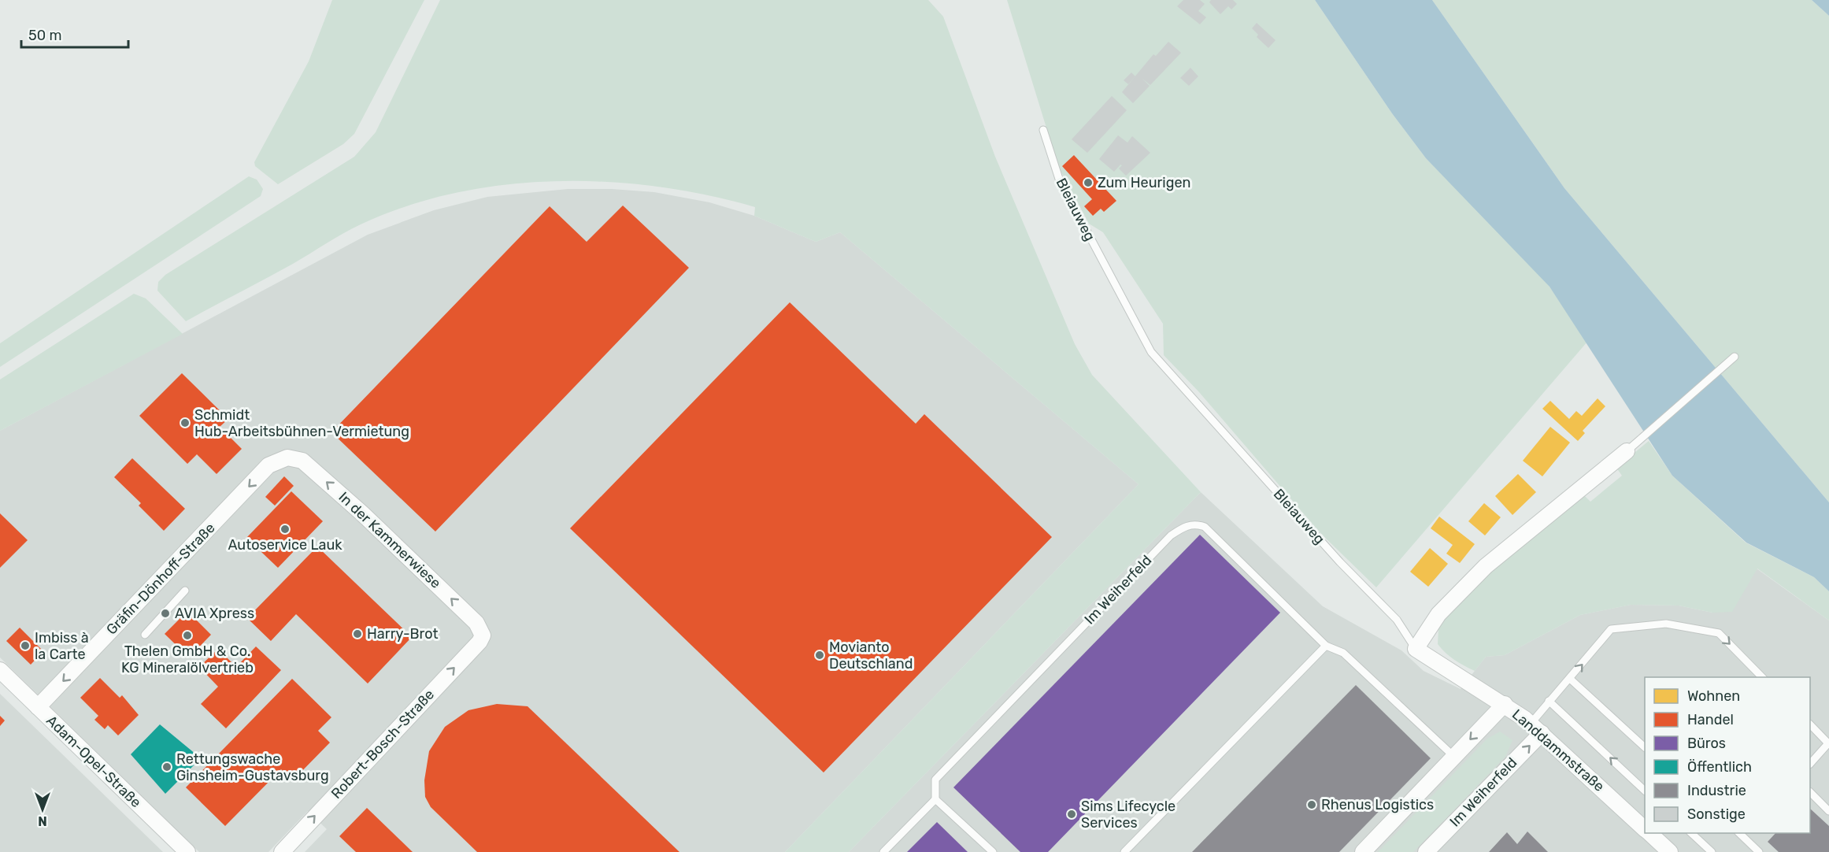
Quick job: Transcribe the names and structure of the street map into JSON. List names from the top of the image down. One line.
{"streets":{"street":["In der Kammerwiese","Gräfin-Dönhoff-Straße","Im Weiherfeld","Robert-Bosch-Straße","Landdammstraße","Adam-Opel-Straße"],"lane":["Bleiauweg"]},"crossings":[["Bleiauweg","Landdammstraße"],["In der Kammerwiese","Gräfin-Dönhoff-Straße"],["In der Kammerwiese","Robert-Bosch-Straße"],["Gräfin-Dönhoff-Straße","Adam-Opel-Straße"],["Im Weiherfeld","Landdammstraße"]],"one_way":["In der Kammerwiese","Gräfin-Dönhoff-Straße","Robert-Bosch-Straße"],"places":["Zum Heurigen","Schmidt Hub-Arbeitsbühnen-Vermietung","Autoservice Lauk","AVIA Xpress","Harry-Brot","Thelen GmbH & Co. KG Mineralölvertrieb","Imbiss à la Carte","Movianto Deutschland","Rettungswache Ginsheim-Gustavsburg","Rhenus Logistics","Sims Lifecycle Services"],"legend":["Wohnen","Handel","Büros","Öffentlich","Industrie","Sonstige"],"scale_bar":"50 m","north":"bottom"}
